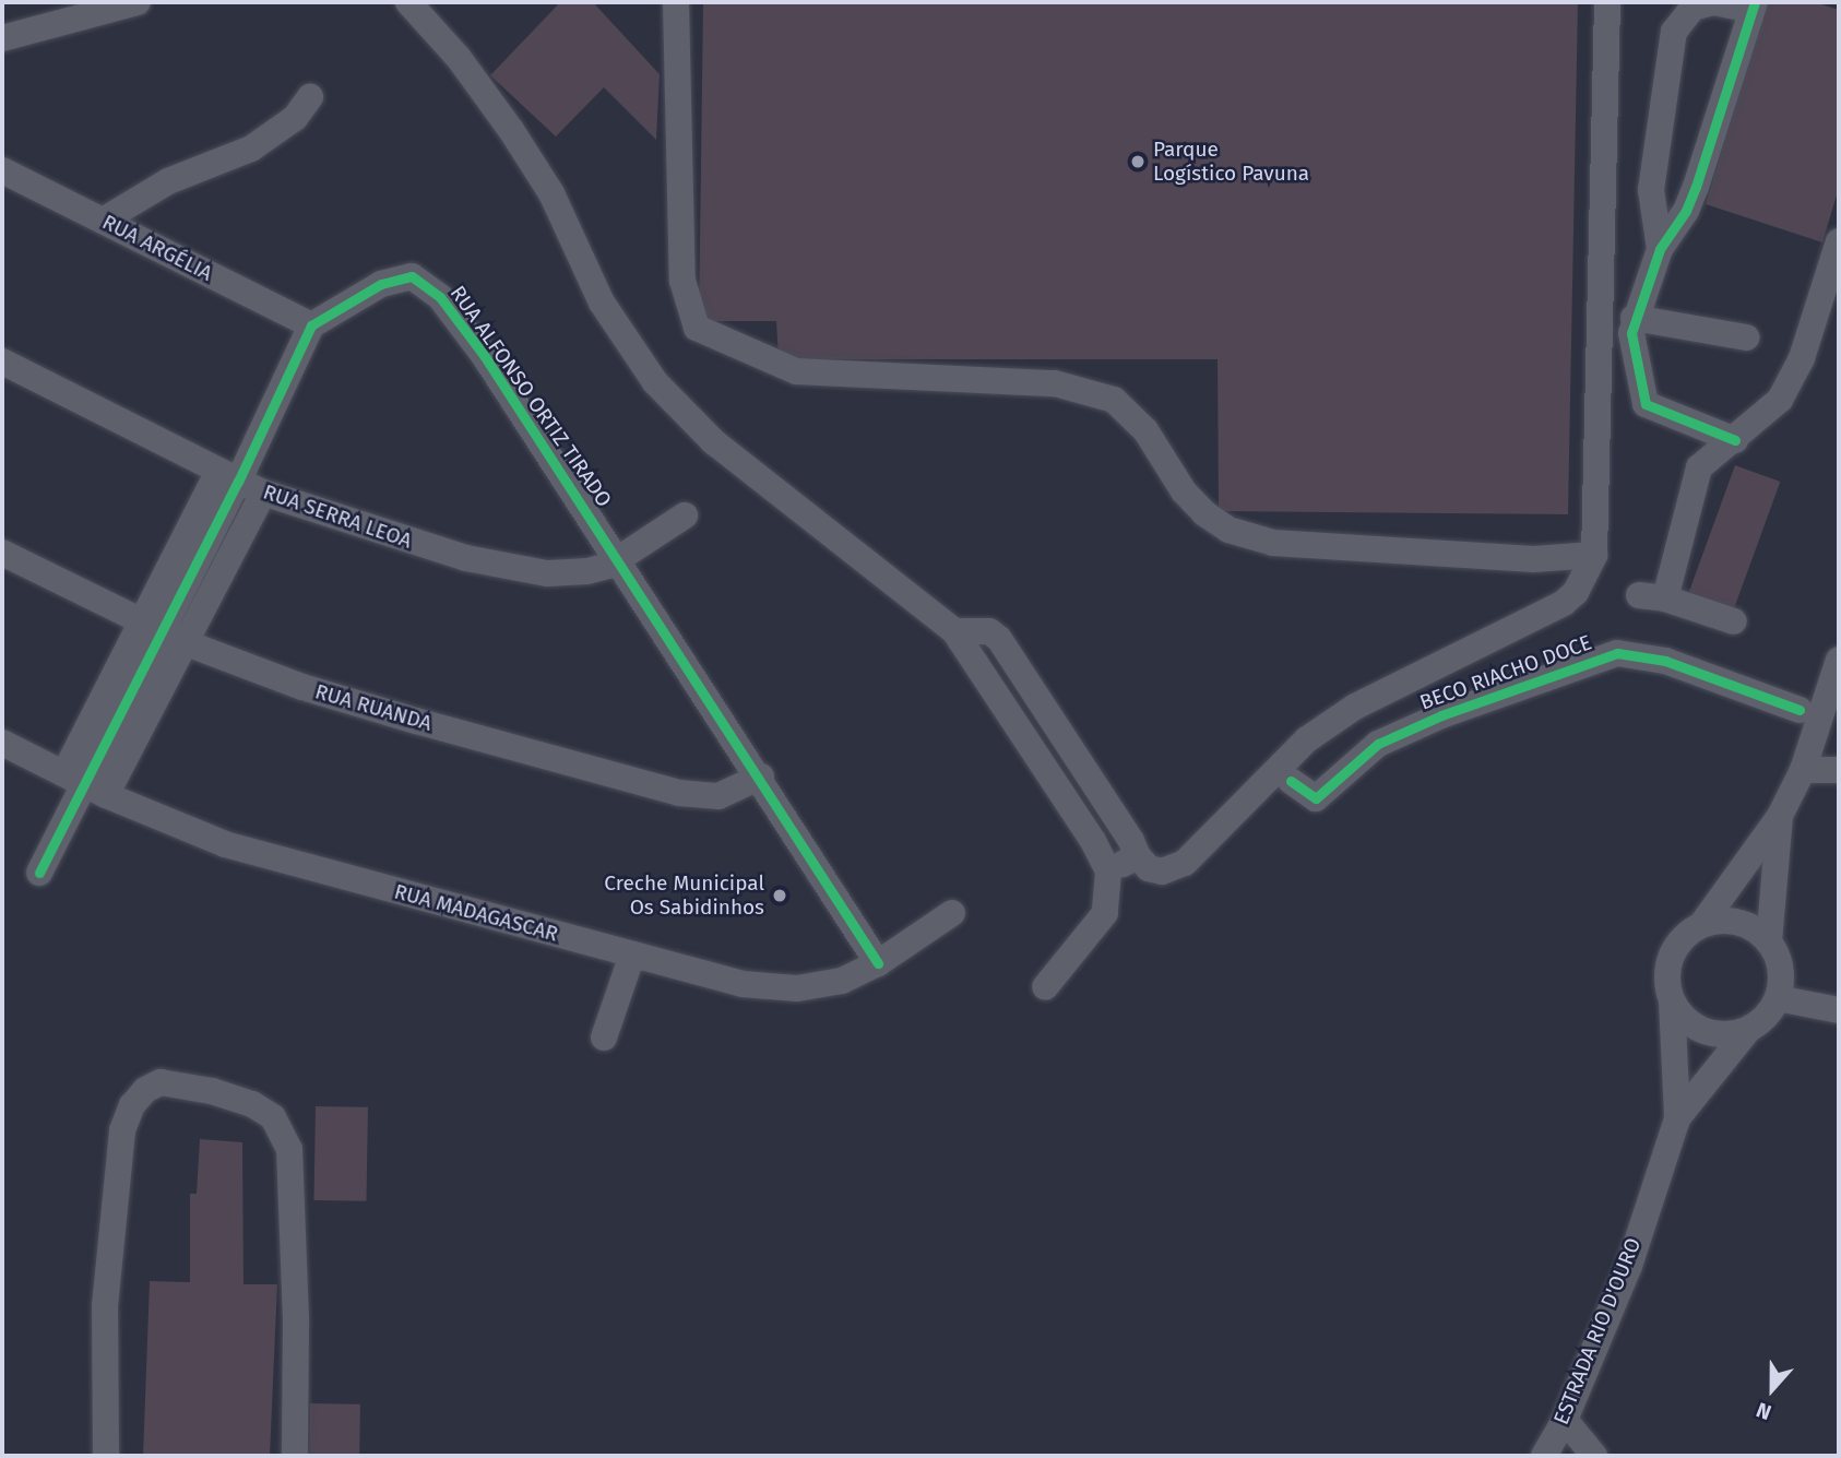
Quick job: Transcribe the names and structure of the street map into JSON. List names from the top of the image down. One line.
{"streets":{"street":["RUA ARGÉLIA","RUA ALFONSO ORTIZ TIRADO","RUA SERRA LEOA","BECO RIACHO DOCE","RUA RUANDA","RUA MADAGASCAR","ESTRADA RIO D'OURO"]},"crossings":[["RUA ARGÉLIA","RUA ALFONSO ORTIZ TIRADO"],["RUA ALFONSO ORTIZ TIRADO","RUA SERRA LEOA"],["RUA ALFONSO ORTIZ TIRADO","RUA RUANDA"],["RUA ALFONSO ORTIZ TIRADO","RUA MADAGASCAR"]],"places":["Parque Logístico Pavuna","Creche Municipal Os Sabidinhos"],"north":"bottom"}
